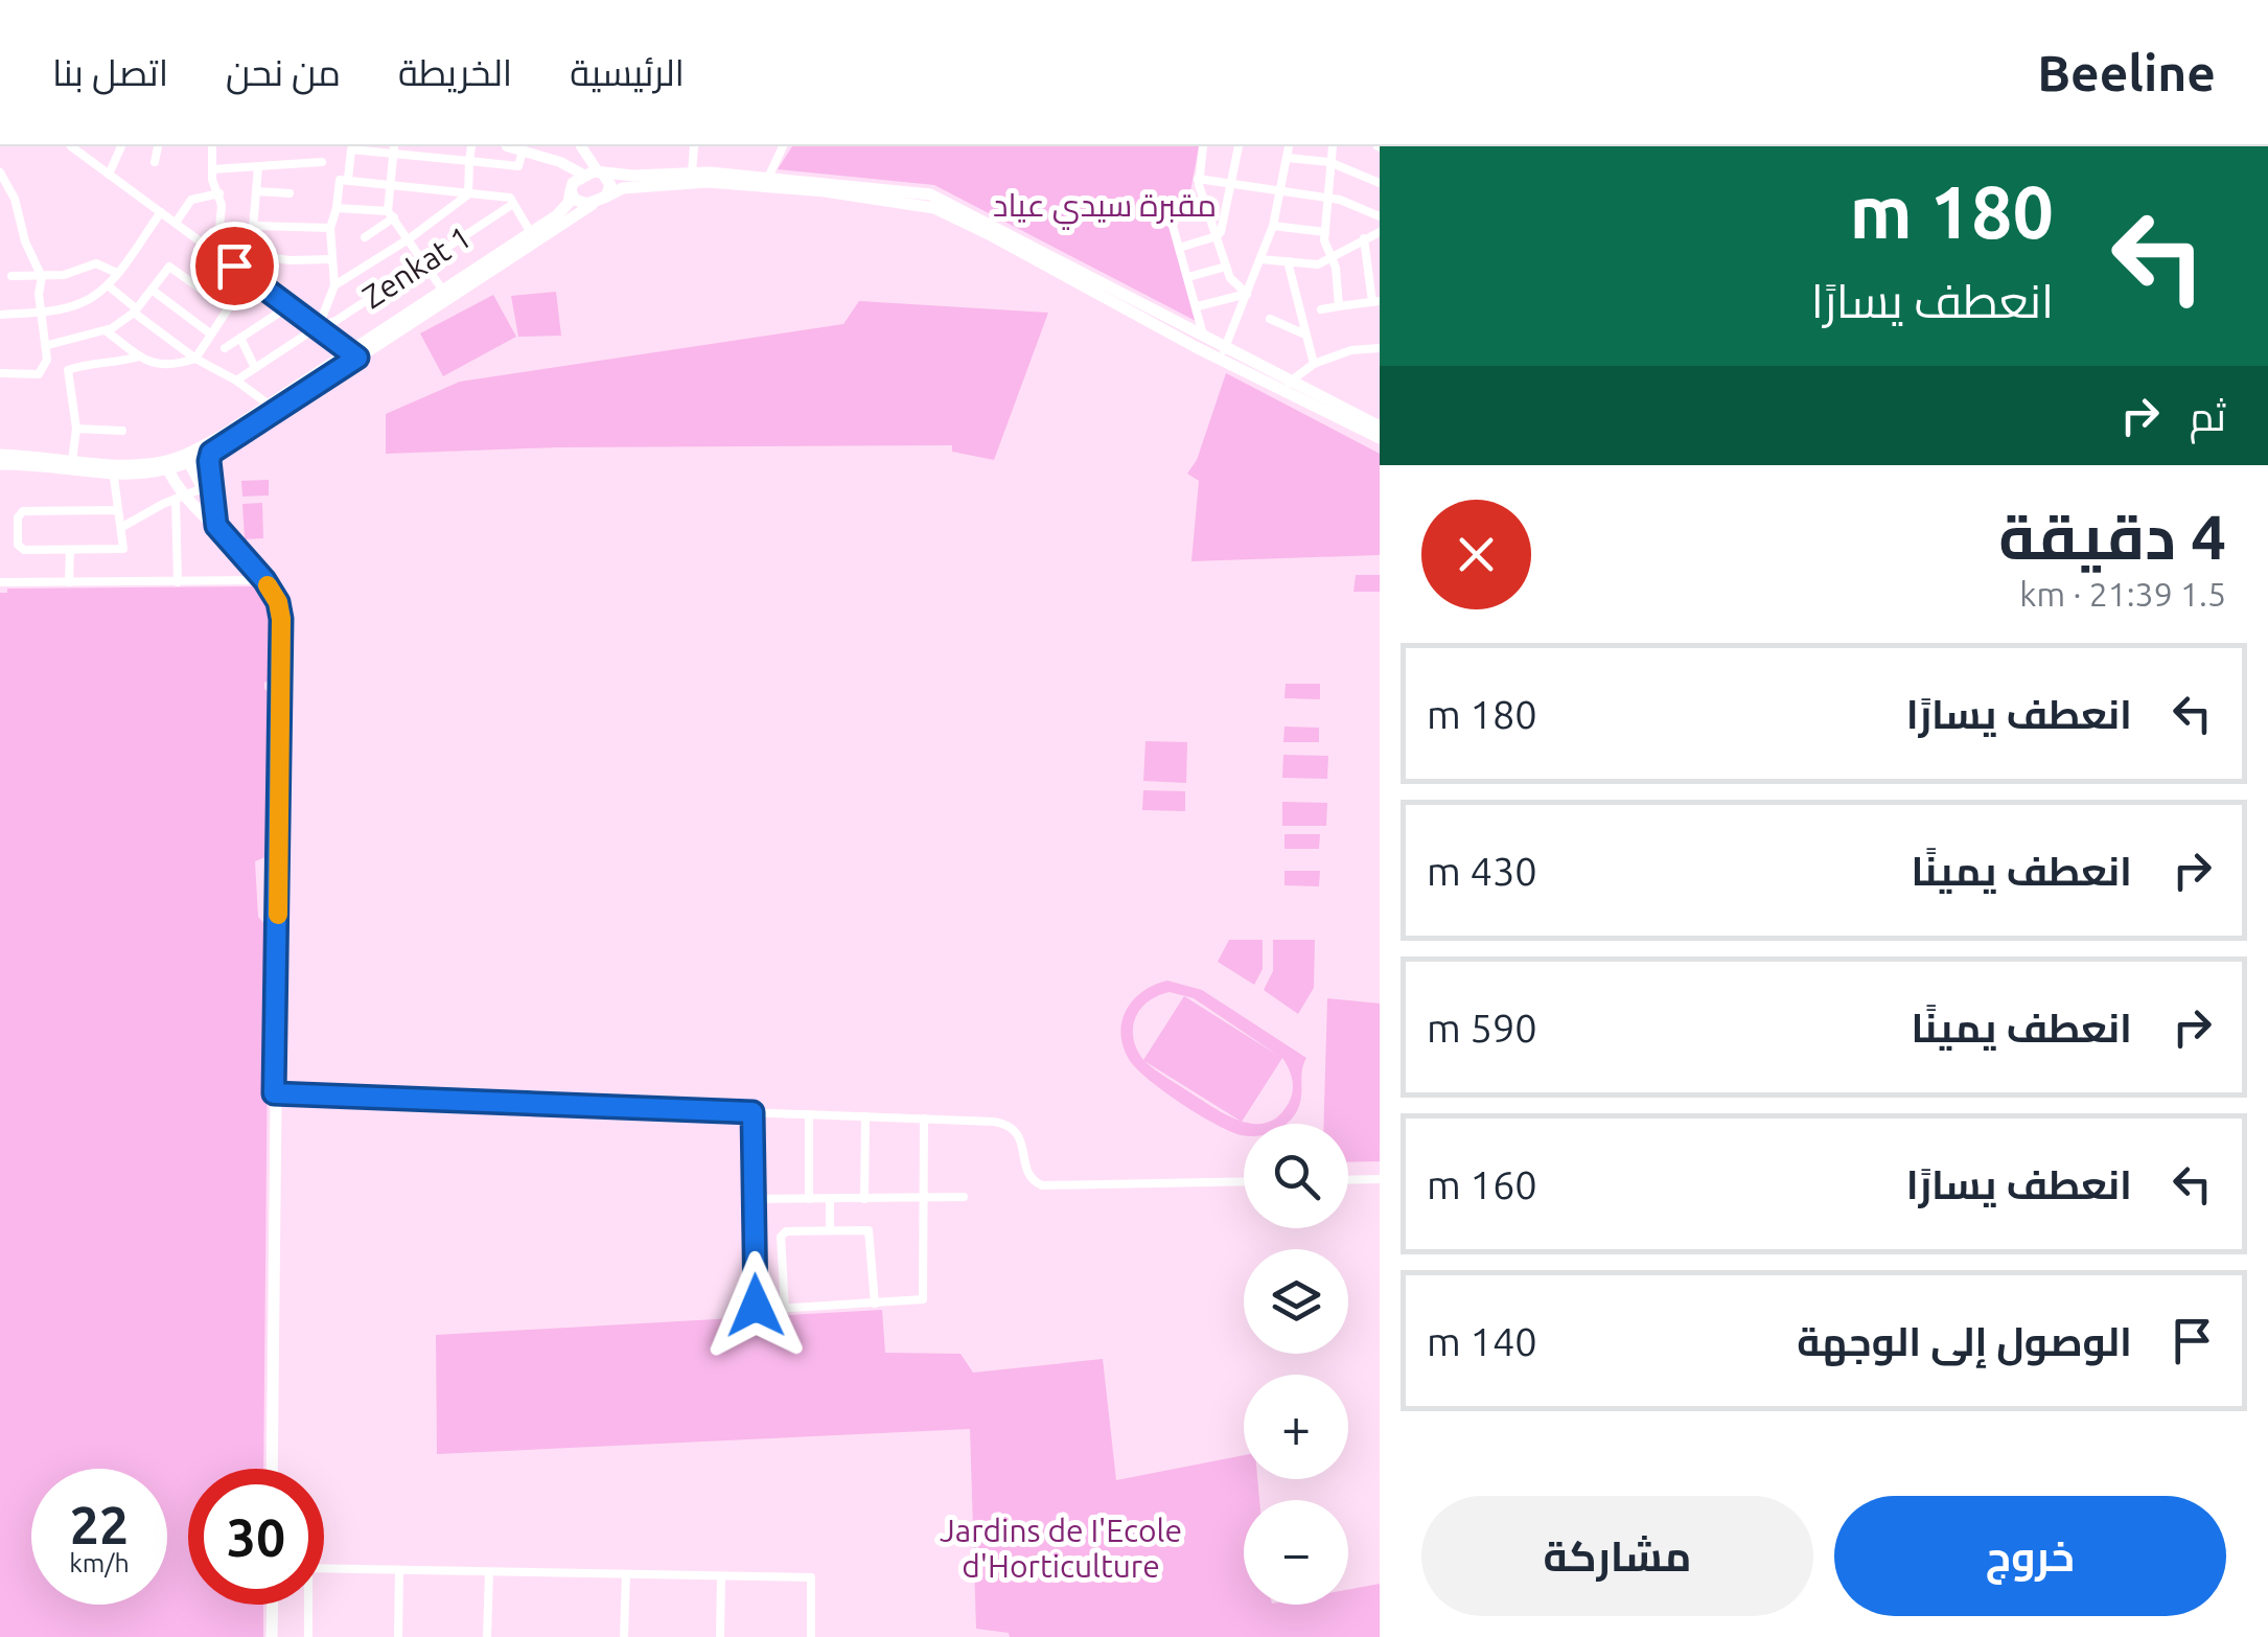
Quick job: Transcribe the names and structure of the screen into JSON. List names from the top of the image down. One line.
{"streets":{"street":["Zenkat 1"]},"parks":["مقبرة سيدي عياد","Jardins de I'Ecole d'Horticulture"],"page":{"header":"Beeline","nav":["الرئيسية","الخريطة","من نحن","اتصل بنا"],"turn":["180 m","انعطف يسارًا"],"then":"ثم","heading":["4 دقيقة","1.5 km · 21:39"],"list":[{"name":"انعطف يسارًا","value":"180 m"},{"name":"انعطف يمينًا","value":"430 m"},{"name":"انعطف يمينًا","value":"590 m"},{"name":"انعطف يسارًا","value":"160 m"},{"name":"الوصول إلى الوجهة","value":"140 m"}],"map_buttons":["+","−"],"speed":"22 km/h","limit":"30","buttons":["خروج","مشاركة"]}}
